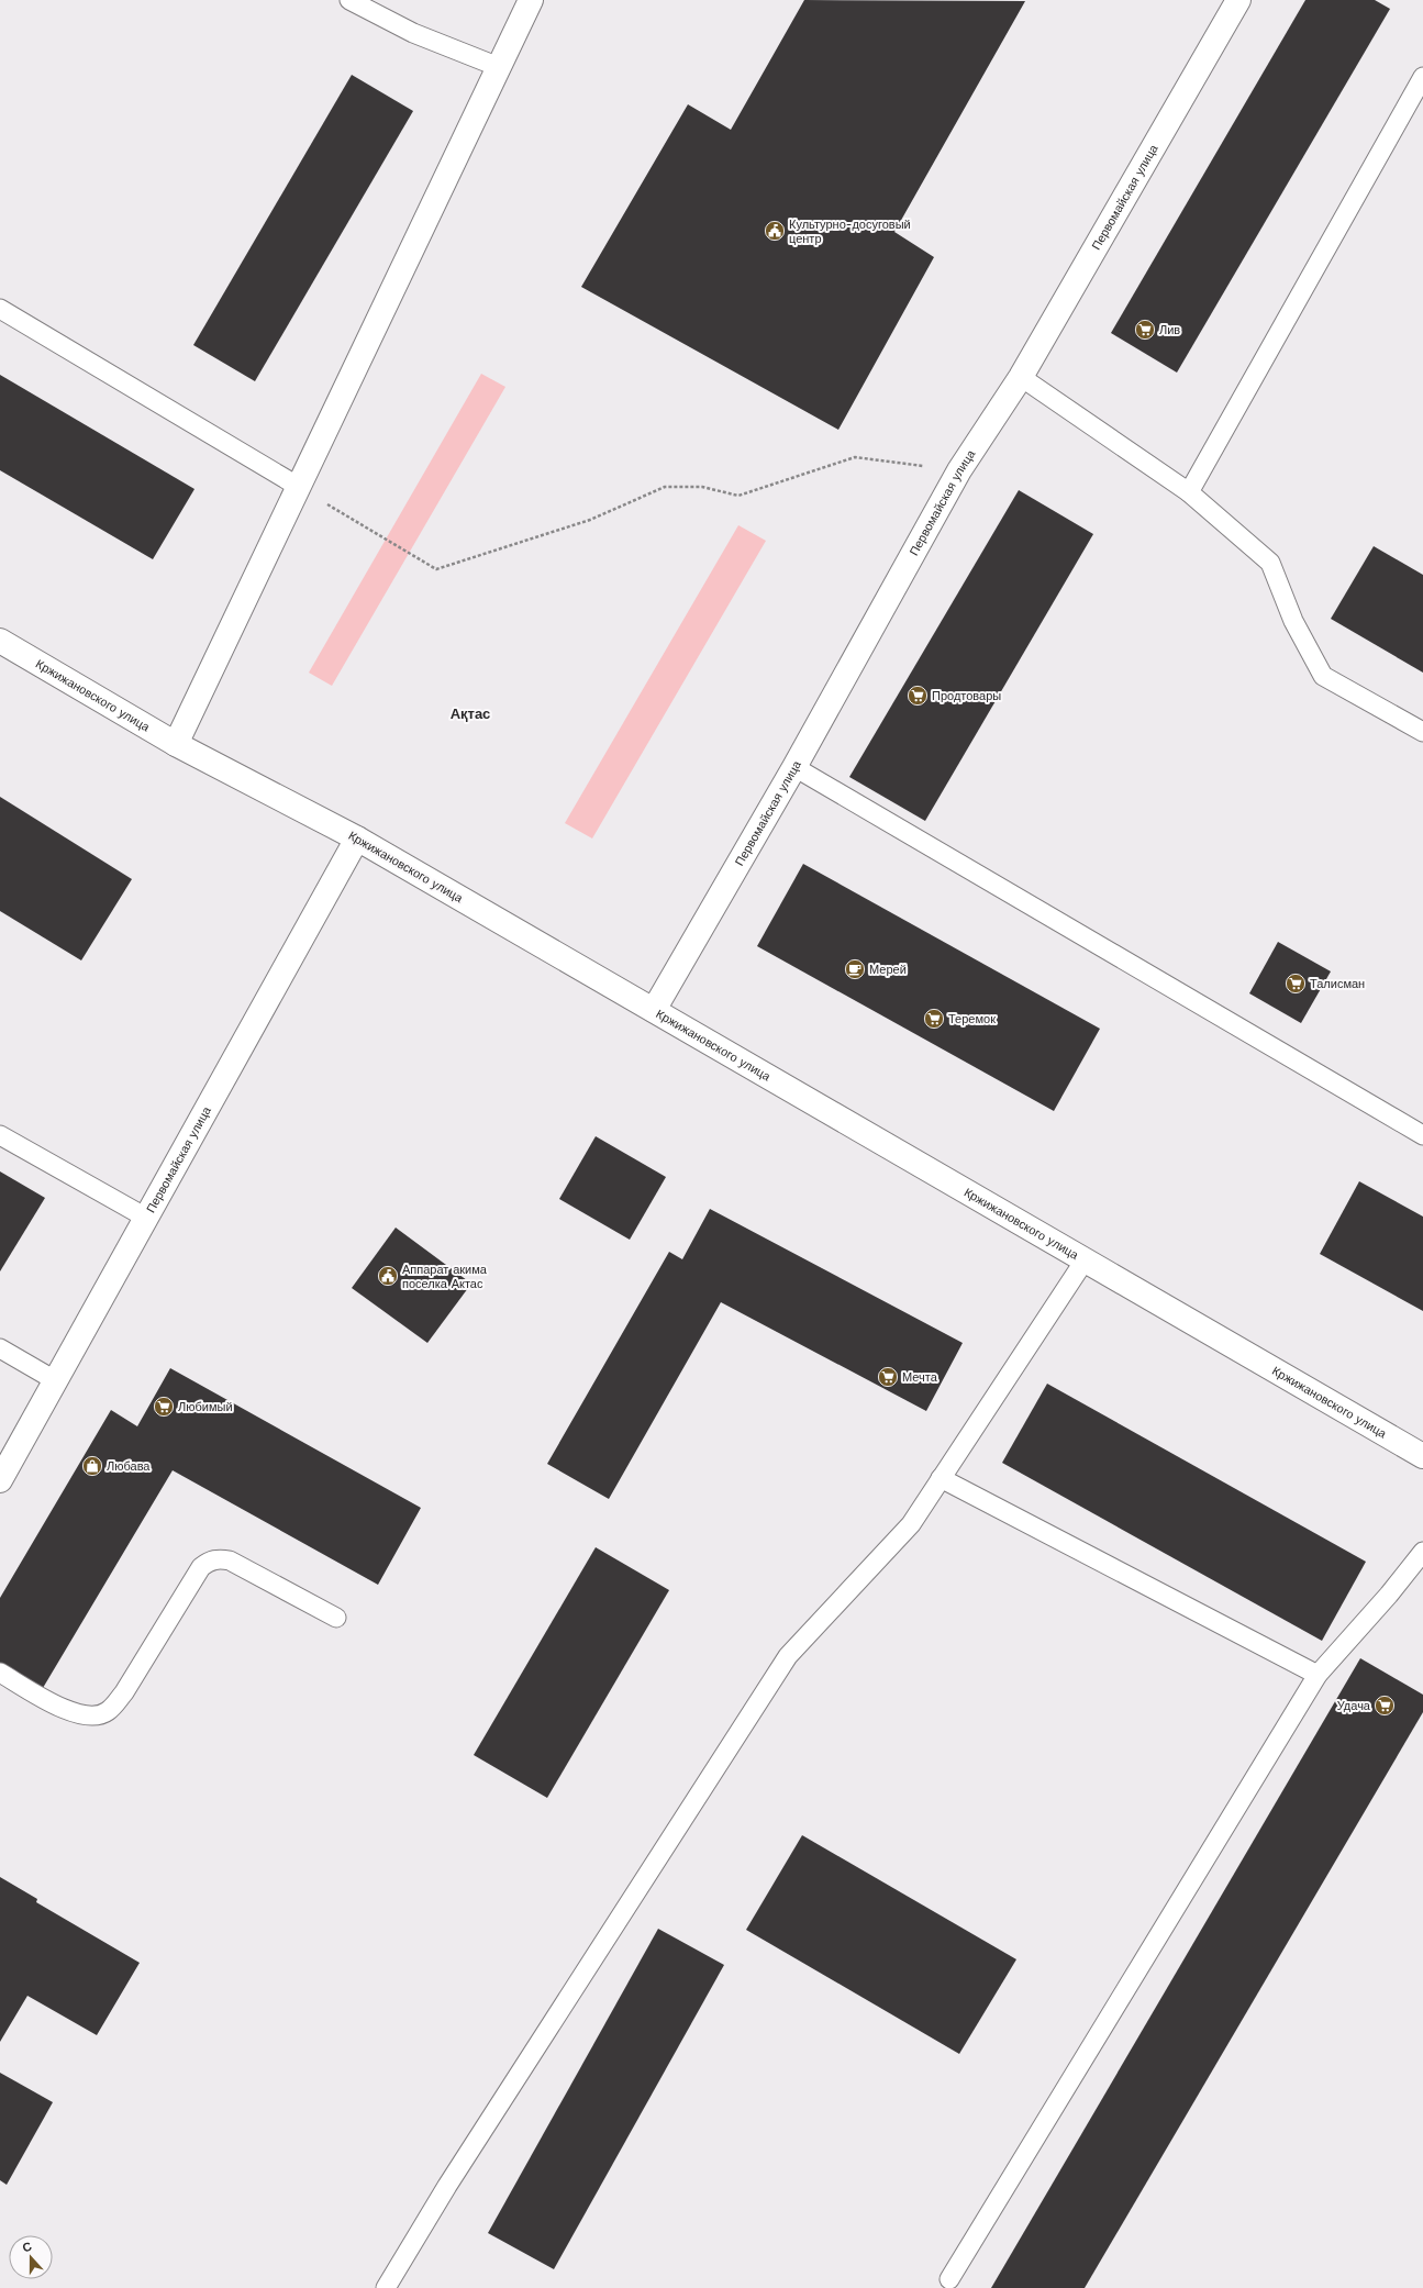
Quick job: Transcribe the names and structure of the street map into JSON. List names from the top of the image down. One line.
{"streets":{"street":["Первомайская улица","Кржижановского улица"]},"crossings":[["Первомайская улица","Кржижановского улица"]],"districts":["Ақтас"],"places":{"public building":["Культурно-досуговый центр","Аппарат акима поселка Актас"],"supermarket":["Лив","Продтовары","Талисман","Теремок","Мечта","Любимый","Удача"],"cafe":["Мерей"],"shop":["Любава"]},"north":"top"}
